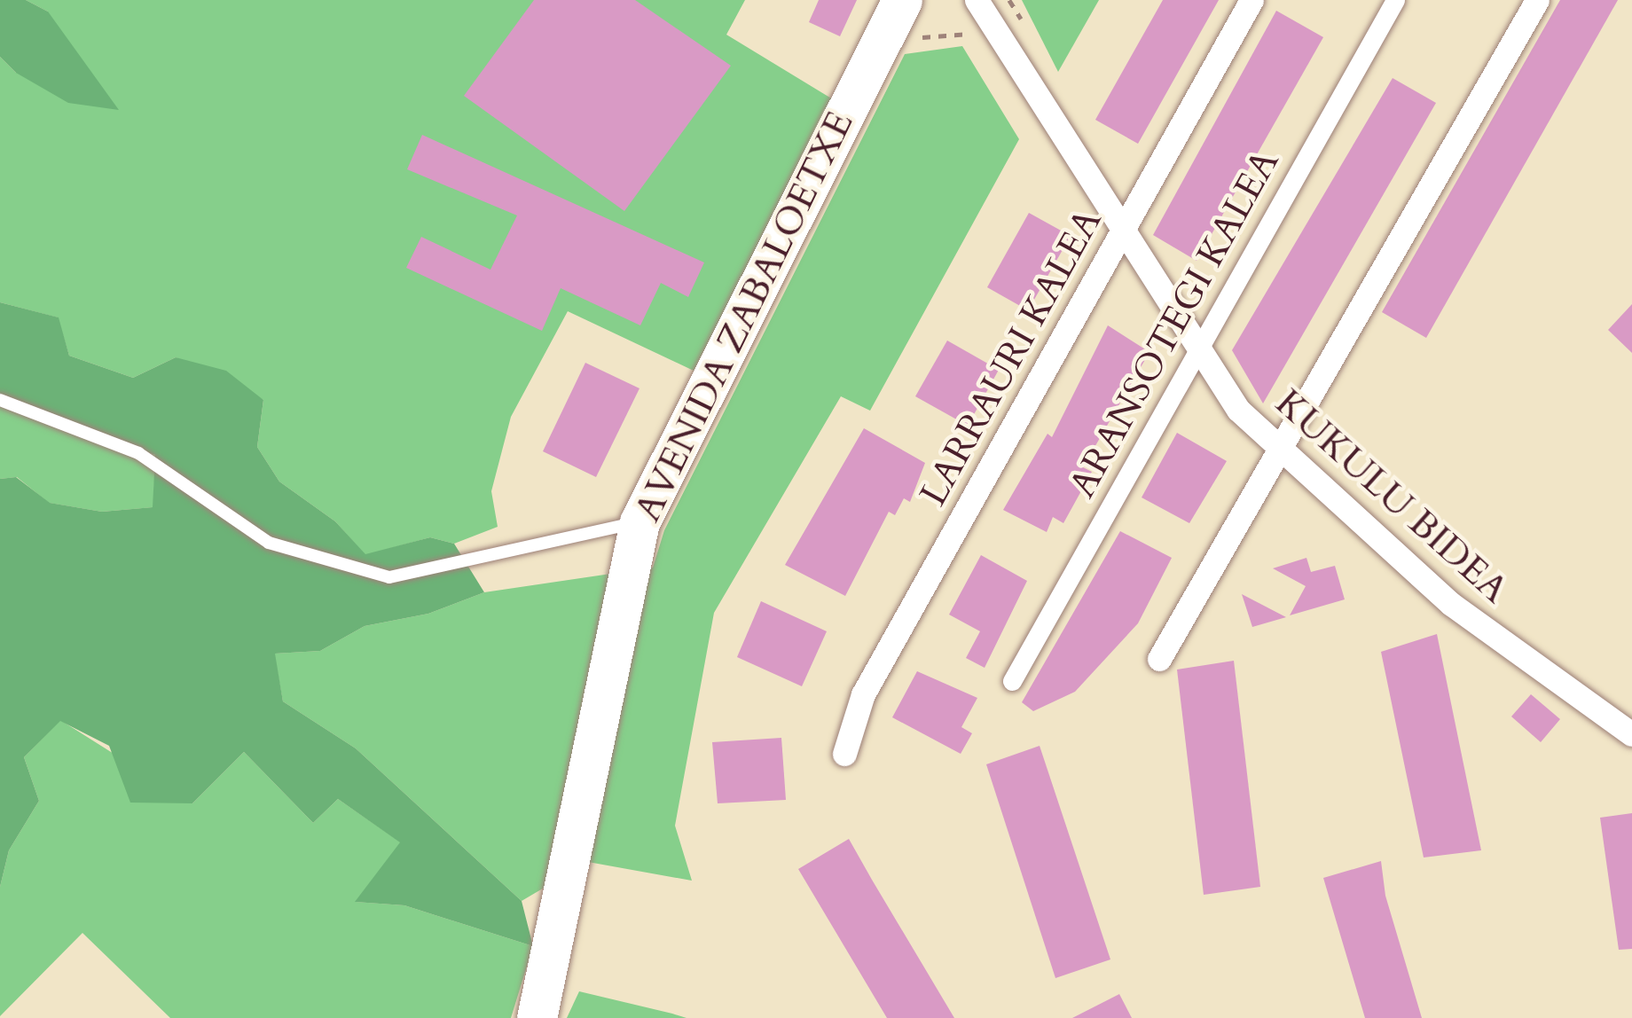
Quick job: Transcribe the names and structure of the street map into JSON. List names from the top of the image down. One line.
{"streets":{"main road":["AVENIDA ZABALOETXE"],"street":["ARANSOTEGI KALEA","LARRAURI KALEA","KUKULU BIDEA"]},"crossings":[["ARANSOTEGI KALEA","KUKULU BIDEA"],["LARRAURI KALEA","KUKULU BIDEA"]]}
